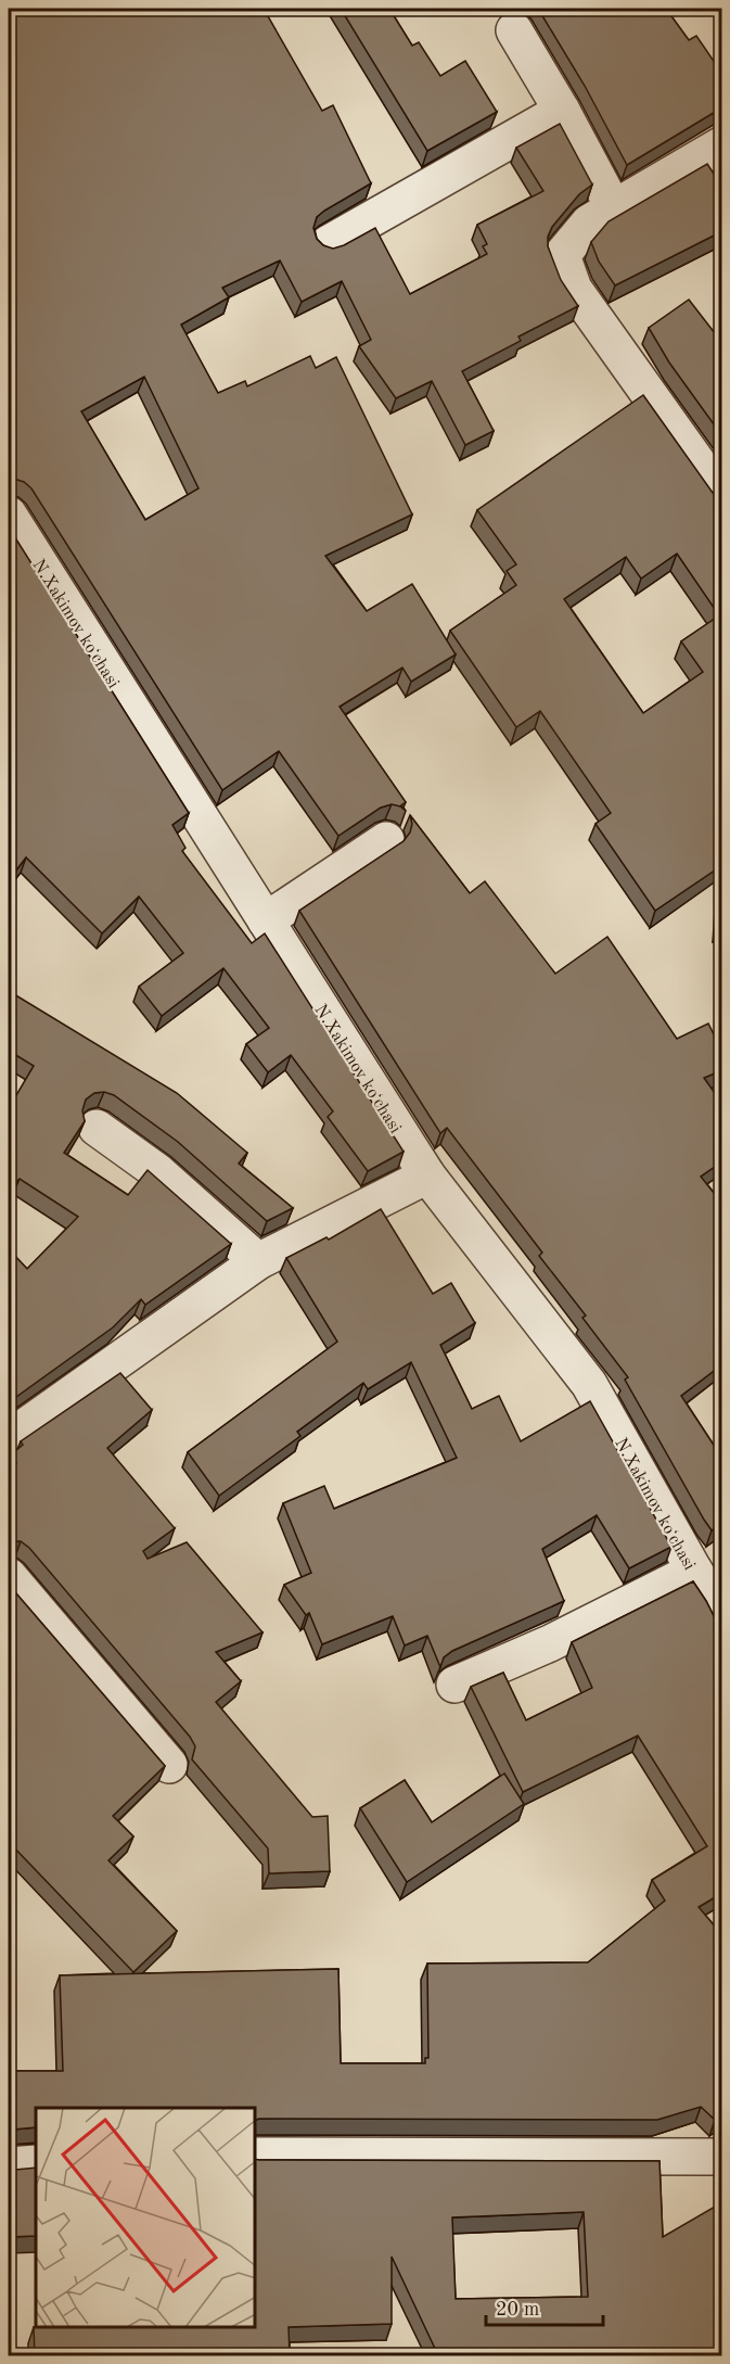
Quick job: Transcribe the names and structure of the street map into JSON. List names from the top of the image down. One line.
{"streets":{"street":["N.Xakimov koʻchasi"]},"scale_bar":"20 m"}
